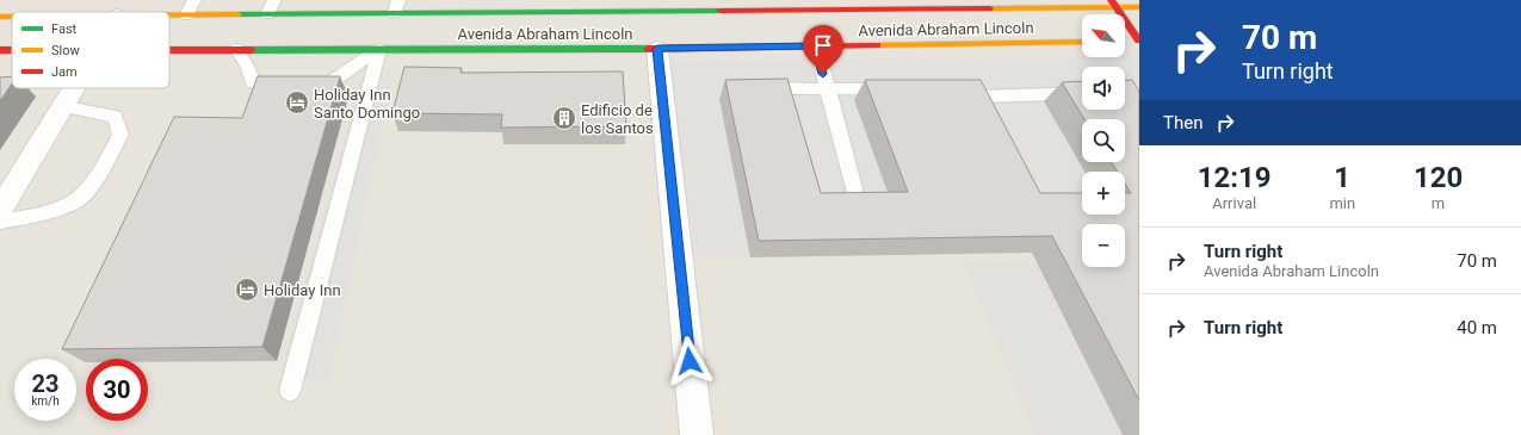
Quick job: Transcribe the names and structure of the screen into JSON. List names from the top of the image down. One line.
{"streets":{"main road":["Avenida Abraham Lincoln"]},"places":{"hotel":["Holiday Inn Santo Domingo","Holiday Inn"],"building":["Edificio de los Santos"]},"legend":["Fast","Slow","Jam"],"north":"top left","page":{"turn":["70 m","Turn right"],"map_buttons":["+","−"],"then":"Then","eta":["12:19","Arrival","1","min","120","m"],"list":[{"name":"Turn right","note":"Avenida Abraham Lincoln","value":"70 m"},{"name":"Turn right","value":"40 m"}],"speed":"23 km/h","limit":"30"}}
